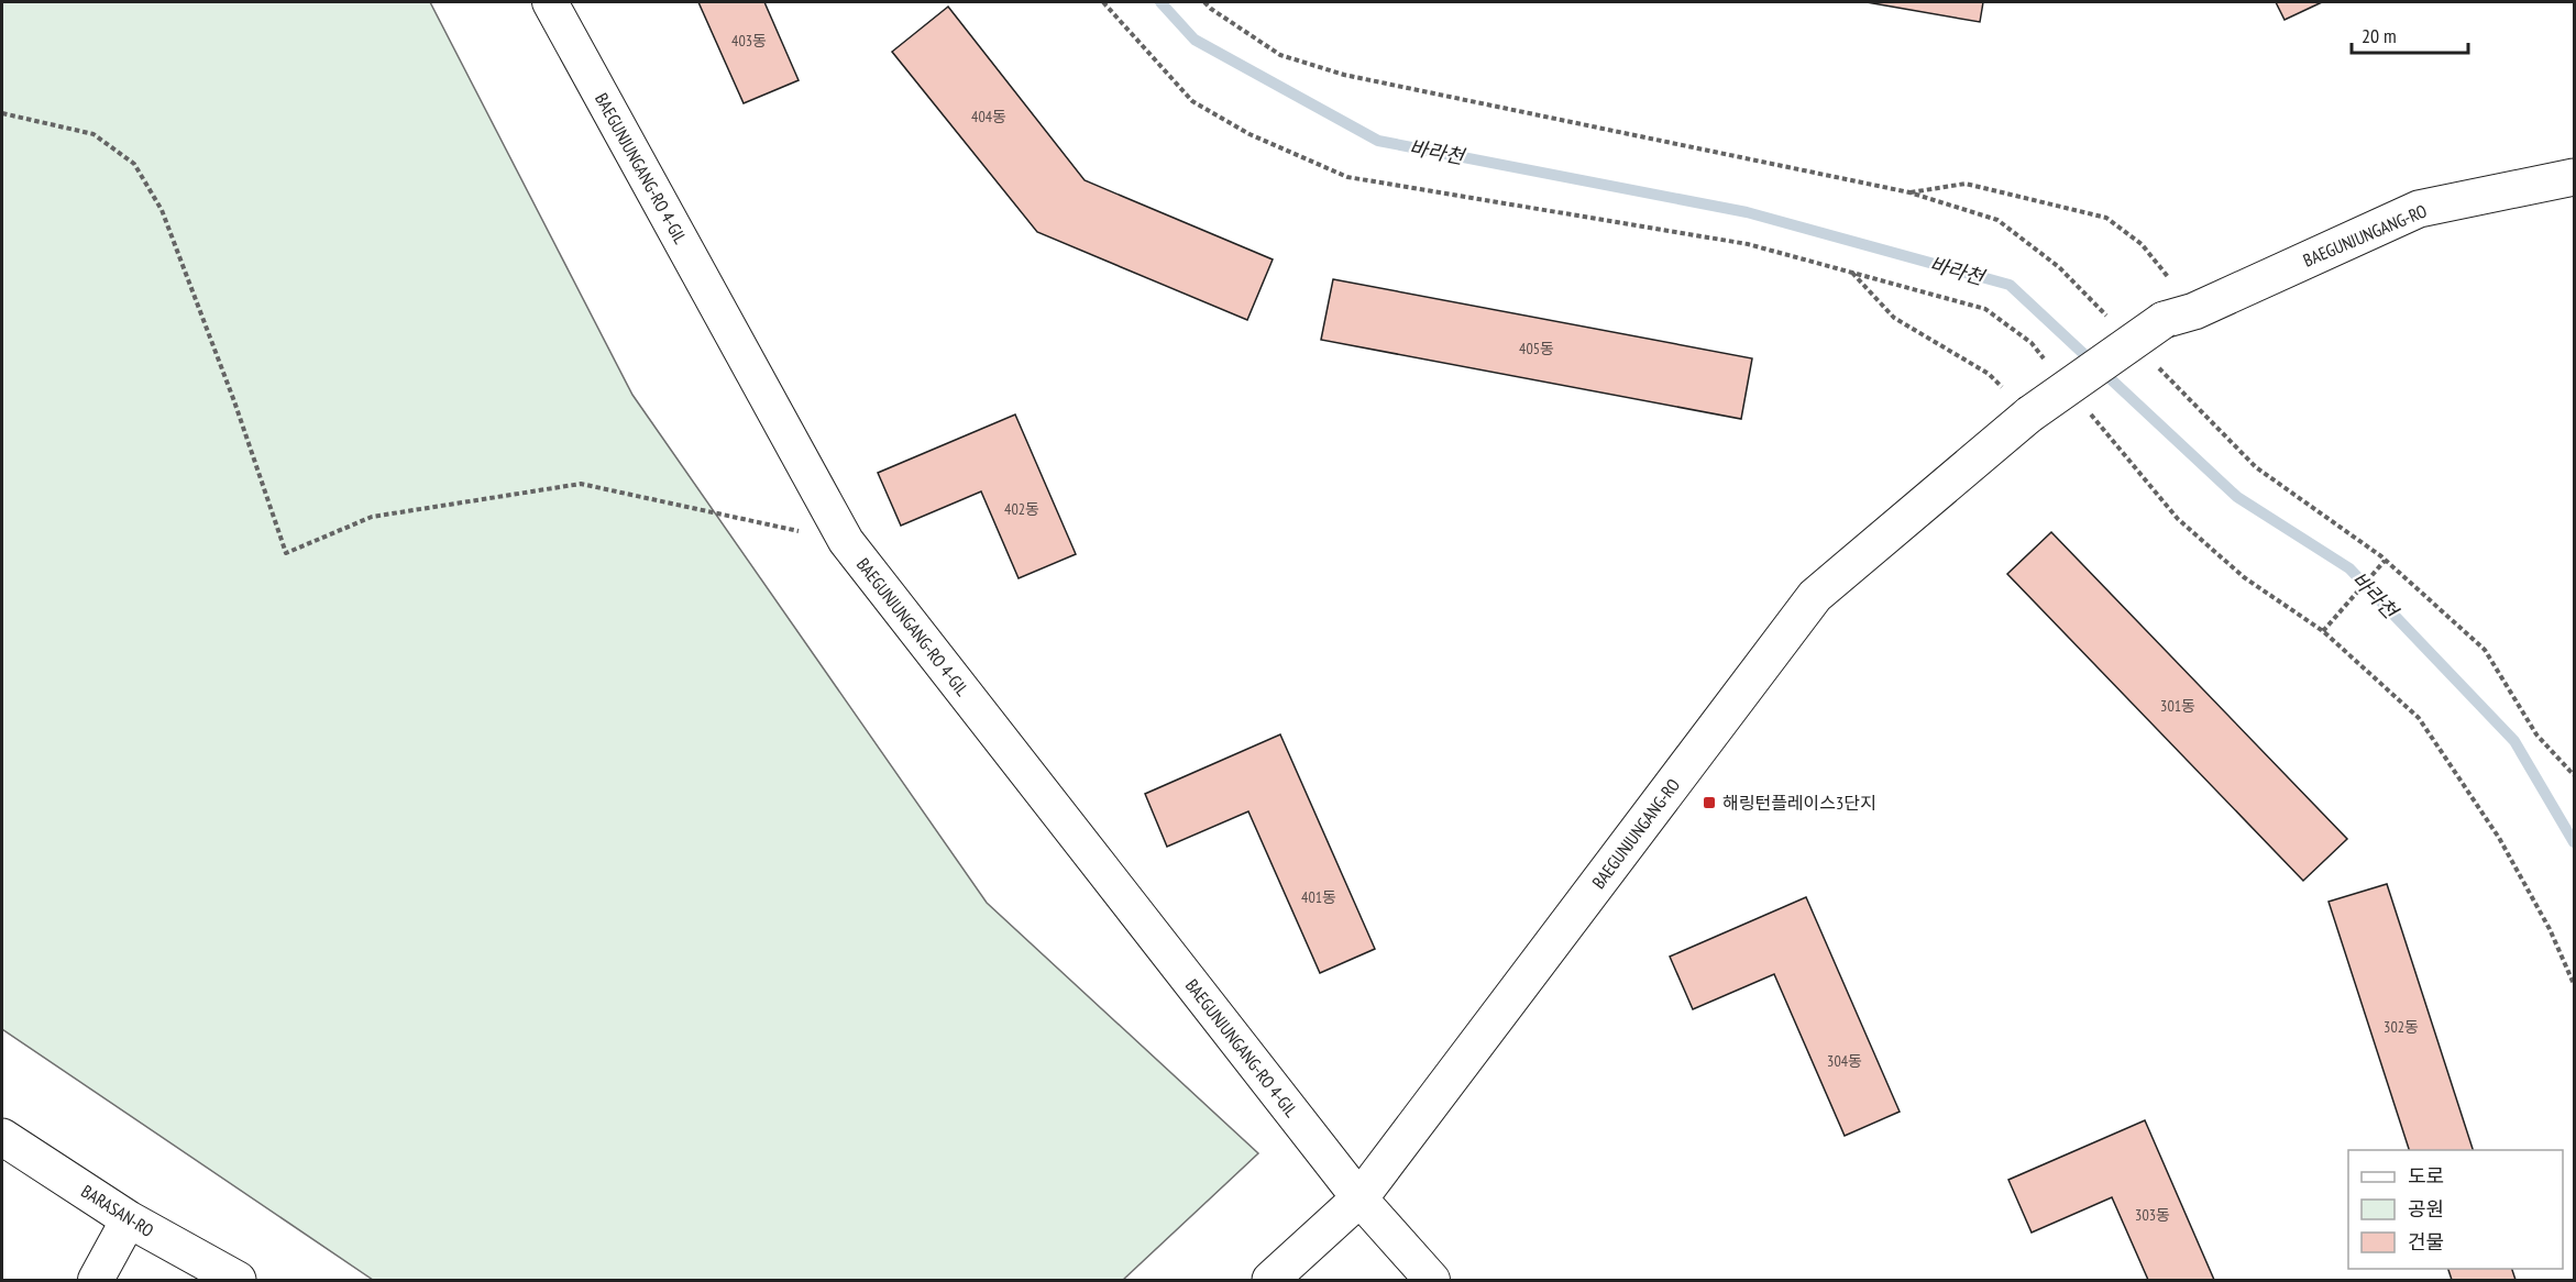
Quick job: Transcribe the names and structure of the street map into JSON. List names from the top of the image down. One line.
{"streets":{"street":["BAEGUNJUNGANG-RO 4-GIL","BAEGUNJUNGANG-RO","BARASAN-RO"]},"crossings":[["BAEGUNJUNGANG-RO 4-GIL","BAEGUNJUNGANG-RO"]],"water":["바라천"],"places":{"transit":["해링턴플레이스3단지"]},"house_numbers":["403동","404동","405동","402동","301동","401동","302동","304동","303동"],"legend":["도로","공원","건물"],"scale_bar":"20 m"}
